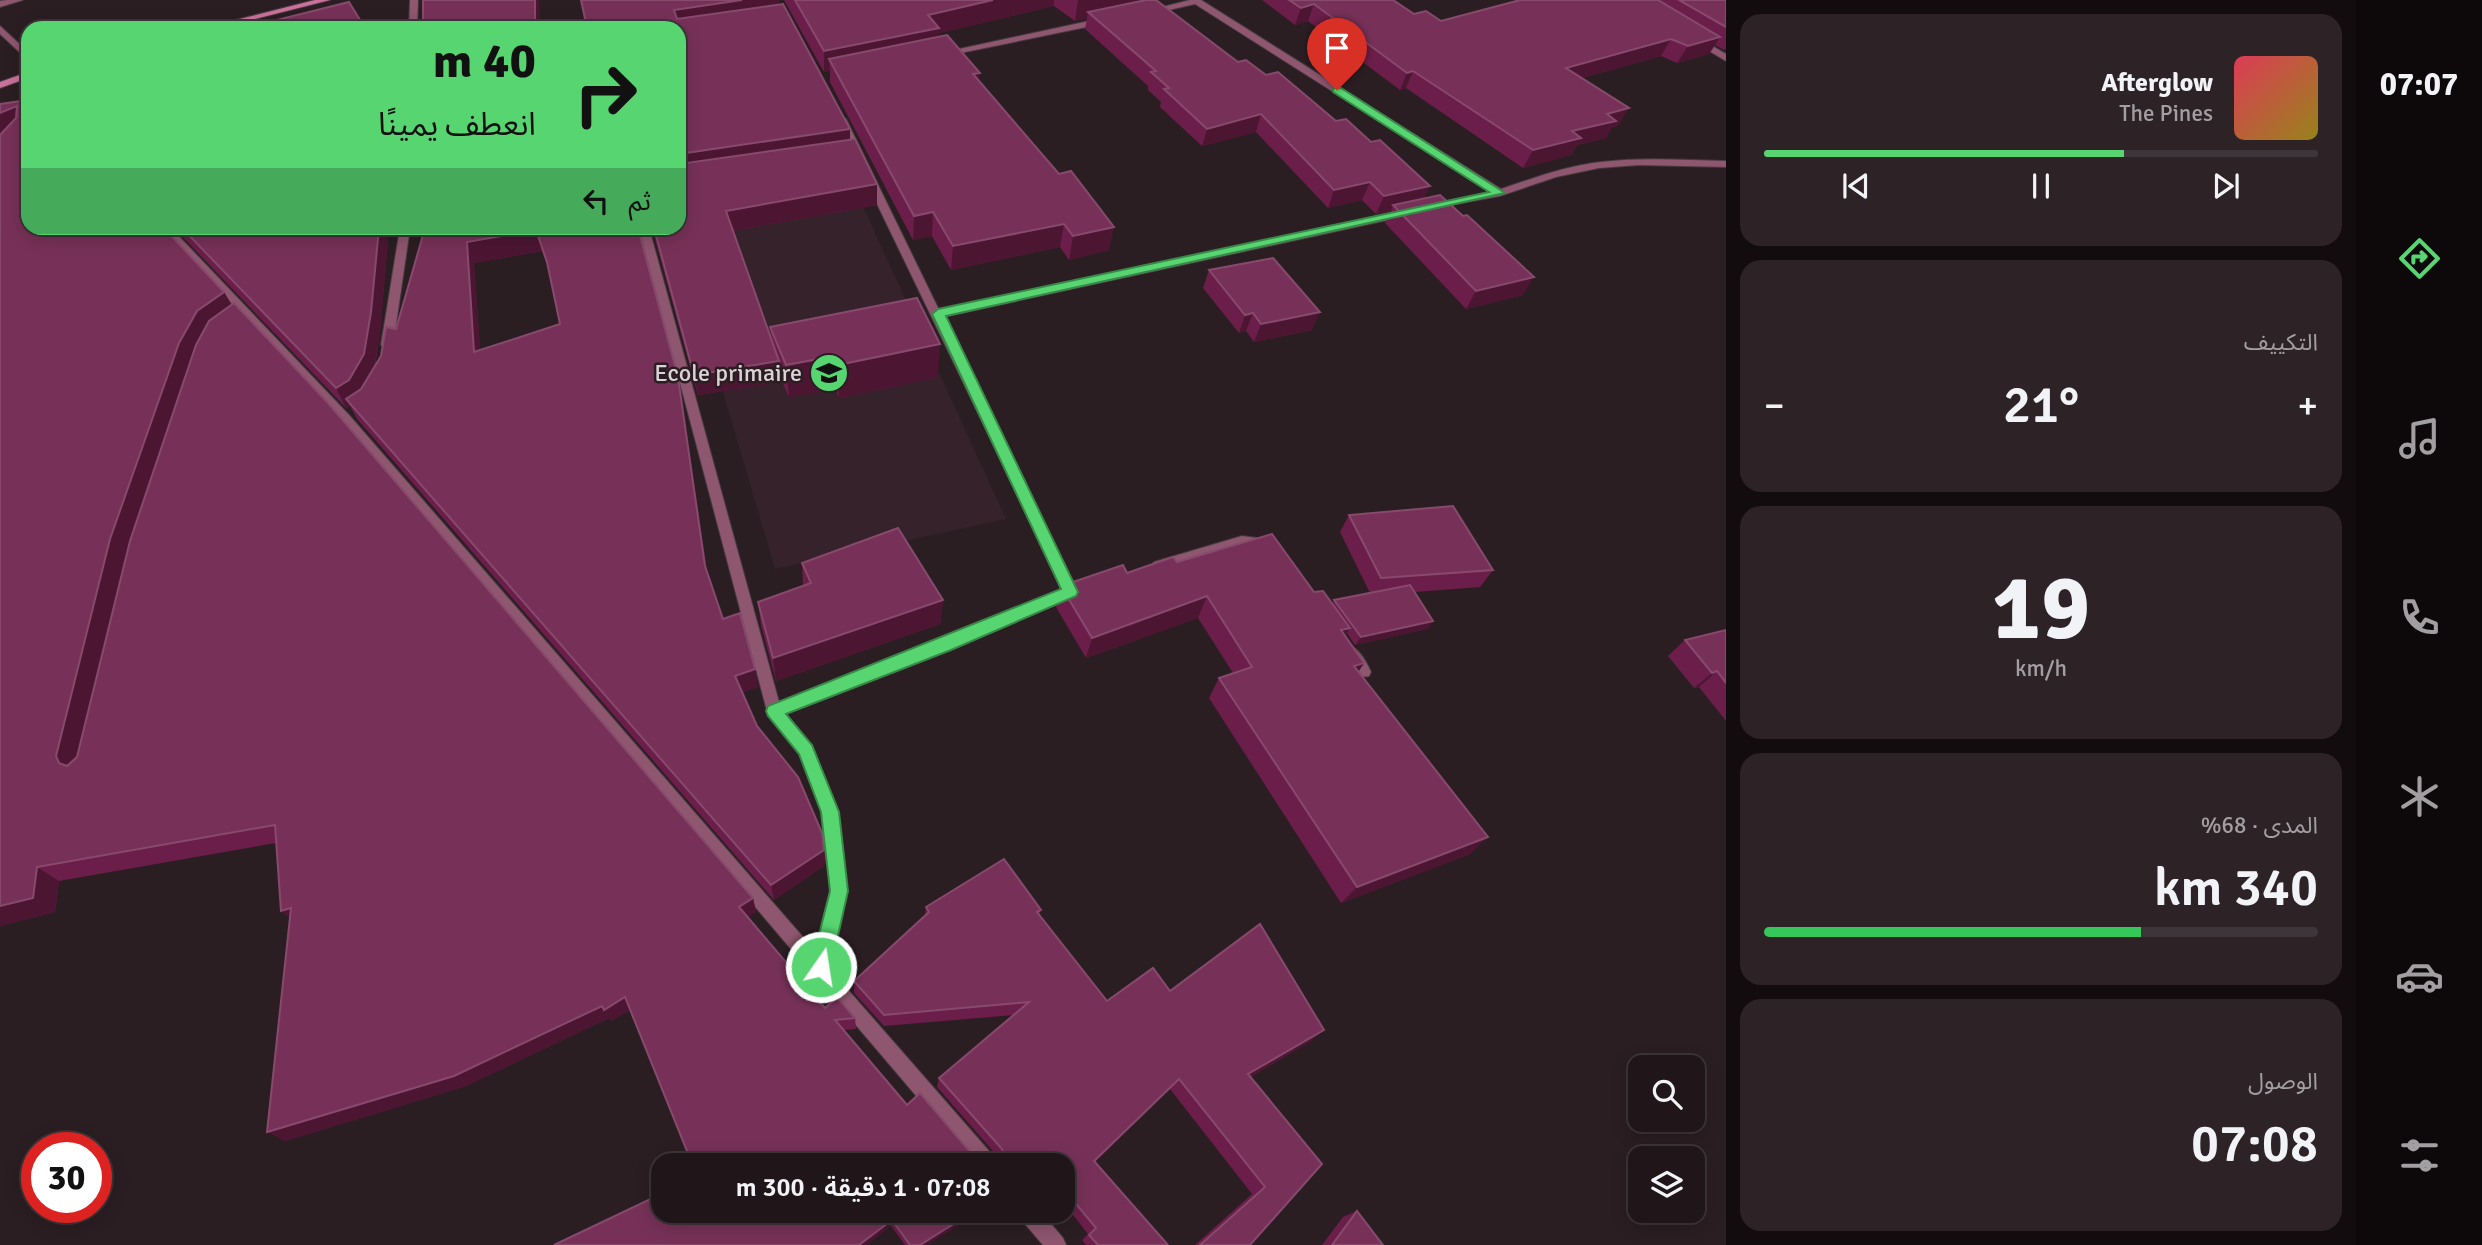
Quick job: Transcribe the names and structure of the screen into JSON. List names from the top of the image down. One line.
{"places":{"school or university":["Ecole primaire"]},"page":{"tabs":"07:07","turn":["40 m","انعطف يمينًا"],"song":["Afterglow","The Pines"],"then":"ثم","tile":["التكييف",["19","km/h"],["المدى · 68%","340 km"],["الوصول","07:08"]],"heat":["−","21°","+"],"limit":"30","trip":"07:08 · 1 دقيقة · 300 m"}}
